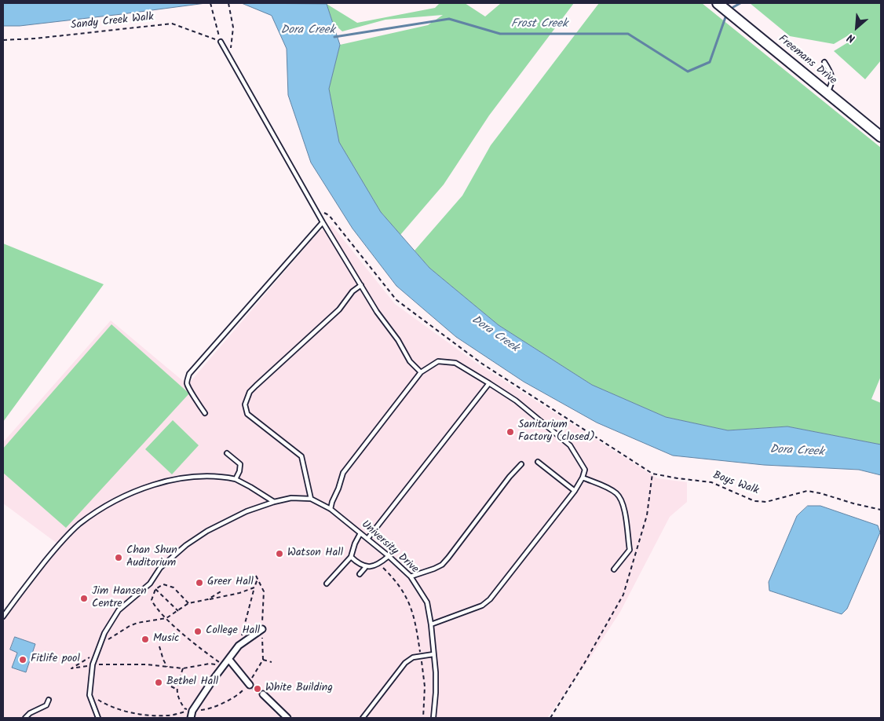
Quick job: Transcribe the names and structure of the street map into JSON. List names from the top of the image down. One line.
{"streets":{"main road":["Freemans Drive"],"lane":["University Drive"],"path":["Sandy Creek Walk","Boys Walk"]},"water":["Frost Creek","Dora Creek"],"places":["Sanitarium Factory (closed)","Watson Hall","Chan Shun Auditorium","Greer Hall","Jim Hansen Centre","College Hall","Music","Fitlife pool","Bethel Hall","White Building"],"north":"bottom left"}
